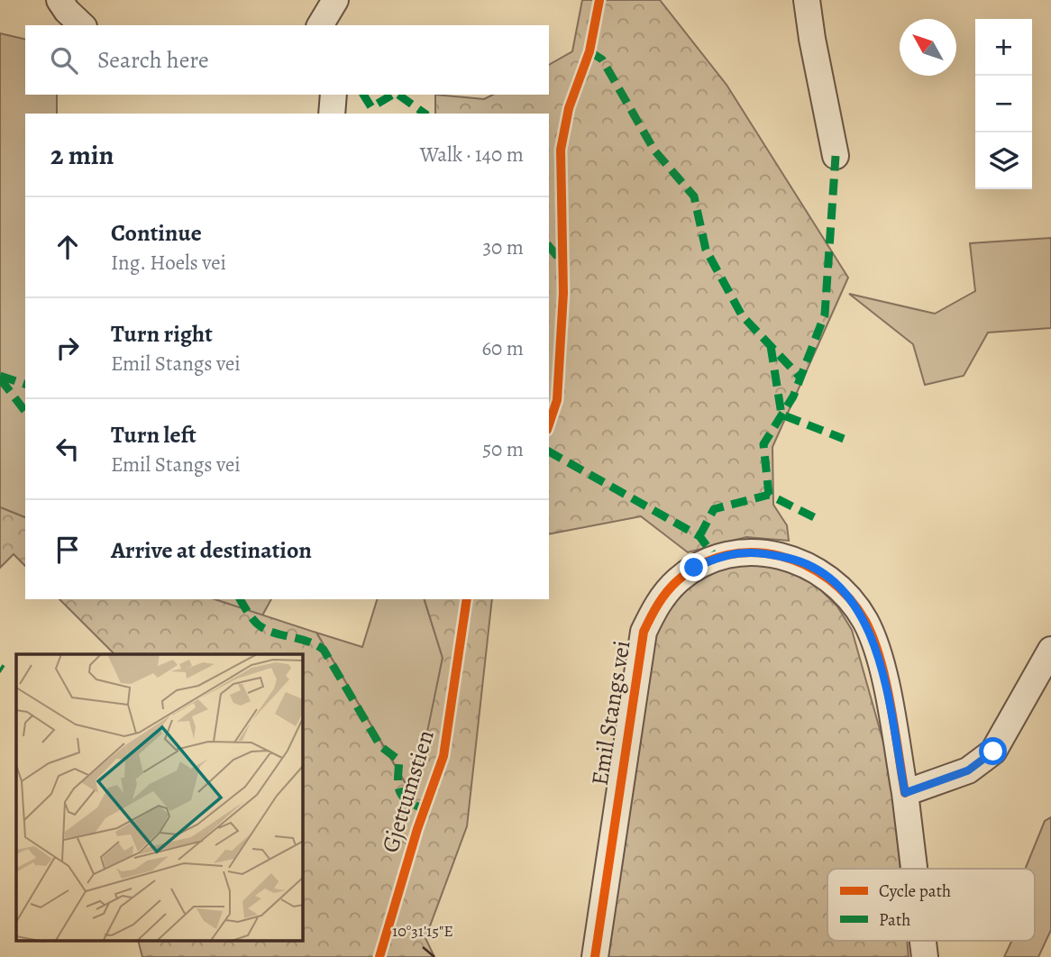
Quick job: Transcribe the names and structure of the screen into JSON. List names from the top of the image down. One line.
{"streets":{"street":["Emil Stangs vei"],"cycle path":["Gjettumstien"]},"legend":["Cycle path","Path"],"north":"top left","page":{"map_buttons":["+","−"],"search":"Search here","heading":["2 min","Walk · 140 m"],"list":[["Continue","Ing. Hoels vei","30 m"],["Turn right","Emil Stangs vei","60 m"],["Turn left","Emil Stangs vei","50 m"],"Arrive at destination"]},"coordinates":["10°31'15\"E"]}
